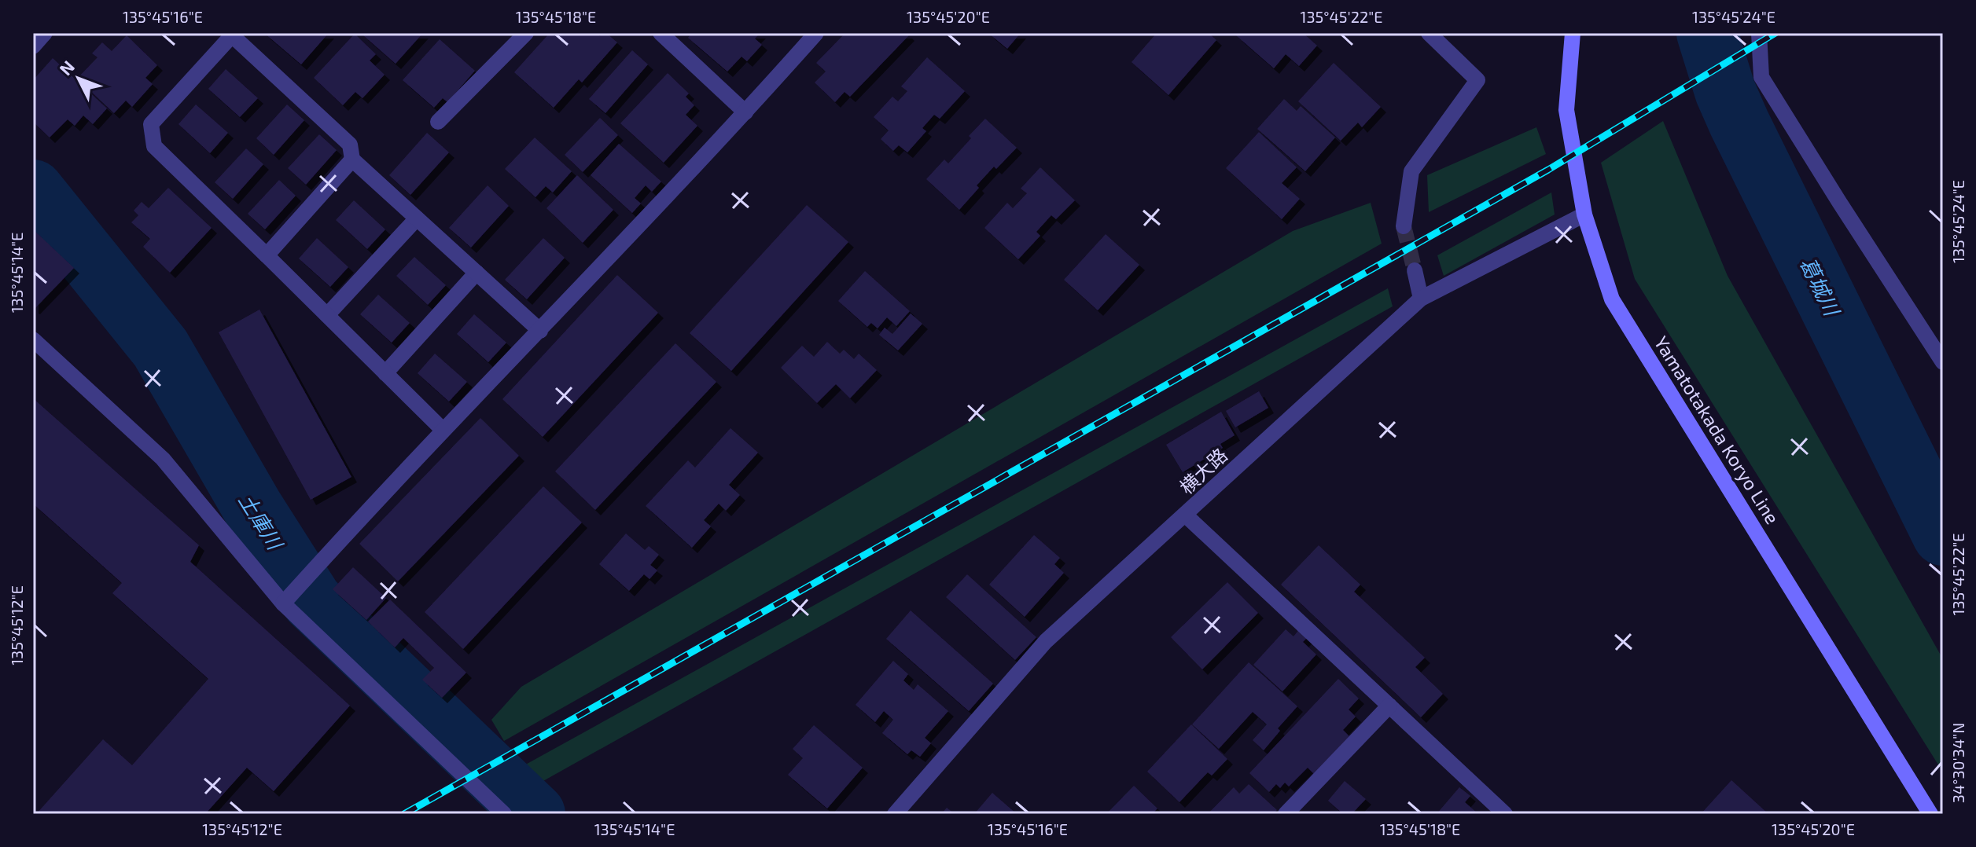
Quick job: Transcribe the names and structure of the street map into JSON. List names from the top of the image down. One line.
{"streets":{"main road":["Yamatotakada Koryo Line"],"street":["横大路"]},"crossings":[["Yamatotakada Koryo Line","横大路"]],"water":["葛城川","土庫川"],"north":"top left","coordinates":["135°45'16\"E","135°45'18\"E","135°45'20\"E","135°45'22\"E","135°45'24\"E","135°45'14\"E","135°45'12\"E","34°30'34\"N"]}
